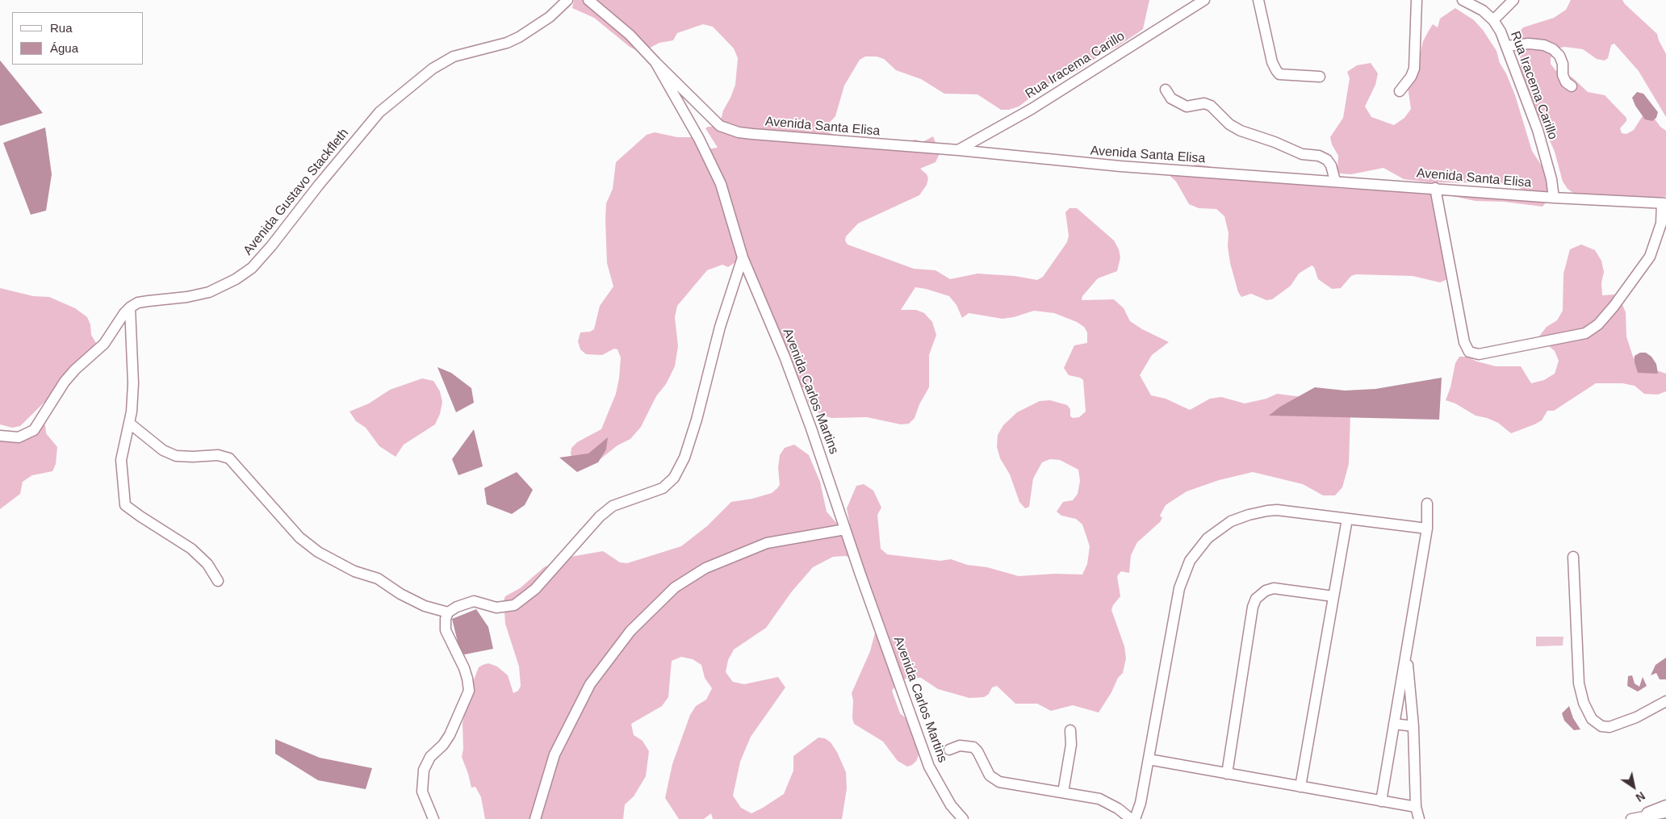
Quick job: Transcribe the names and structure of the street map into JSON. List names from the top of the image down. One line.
{"streets":{"street":["Rua Iracema Carillo","Avenida Santa Elisa","Avenida Gustavo Stackfleth","Avenida Carlos Martins"]},"crossings":[["Rua Iracema Carillo","Avenida Santa Elisa"],["Avenida Santa Elisa","Avenida Carlos Martins"]],"legend":["Rua","Água"],"north":"bottom right"}
